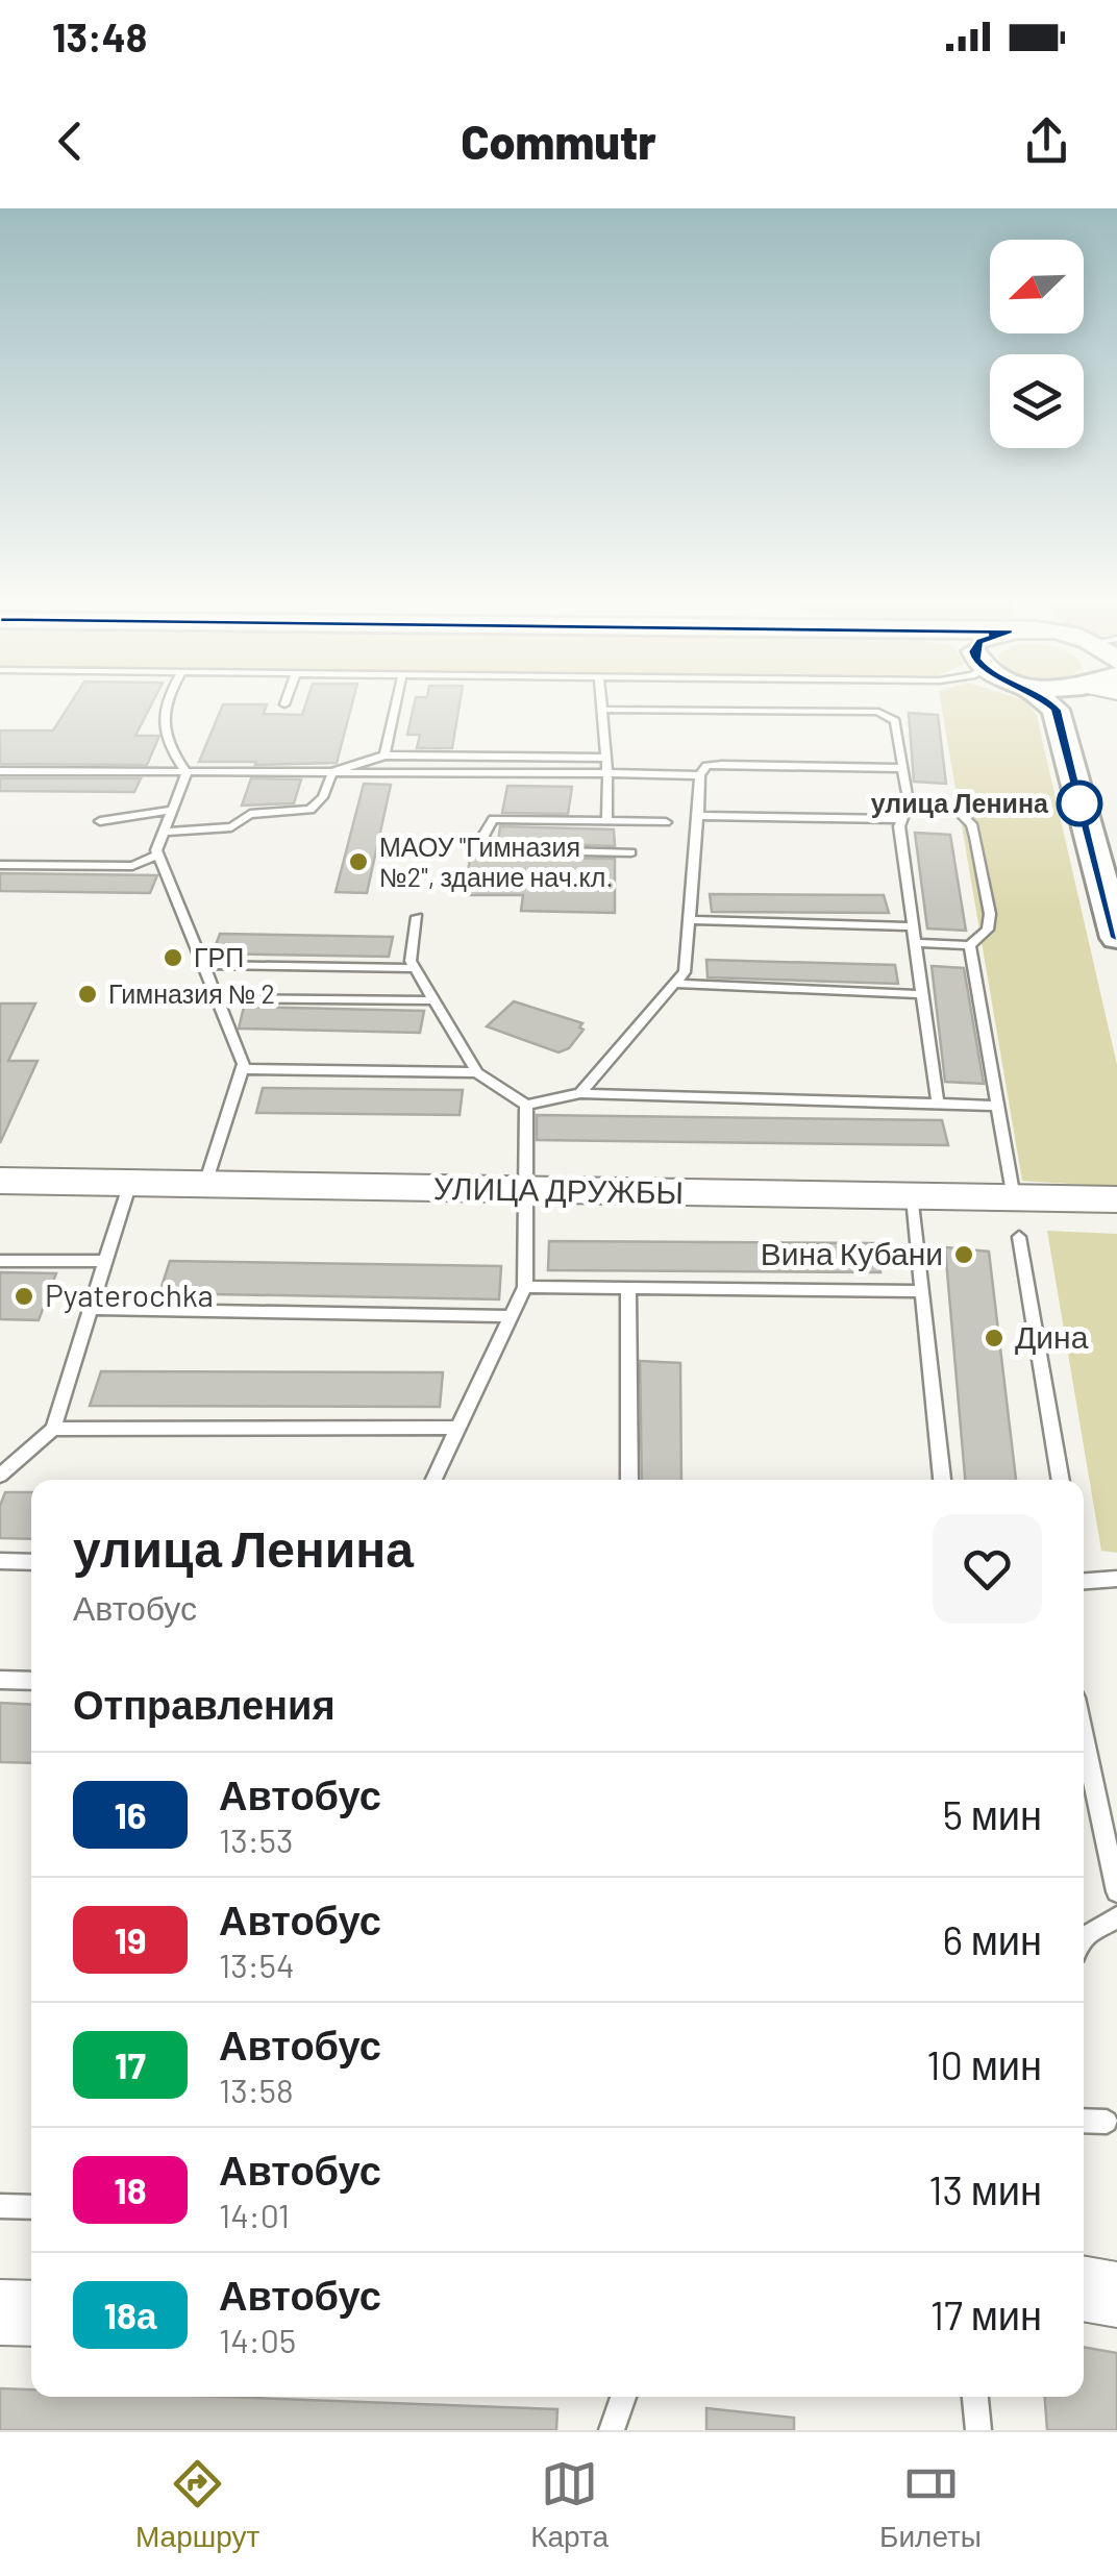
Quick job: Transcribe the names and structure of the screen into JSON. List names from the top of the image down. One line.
{"streets":{"main road":["УЛИЦА ДРУЖБЫ"]},"places":["улица Ленина","МАОУ \"Гимназия №2\", здание нач.кл.","ГРП","Гимназия № 2","Вина Кубани","Pyaterochka","Дина"],"lines":["bus line 16"],"north":"bottom left","page":{"status":"13:48","header":"Commutr","heading":[["улица Ленина","Автобус"],"Отправления"],"list":[{"mark":"16","name":"Автобус","note":"13:53","value":"5 мин"},{"mark":"19","name":"Автобус","note":"13:54","value":"6 мин"},{"mark":"17","name":"Автобус","note":"13:58","value":"10 мин"},{"mark":"18","name":"Автобус","note":"14:01","value":"13 мин"},{"mark":"18а","name":"Автобус","note":"14:05","value":"17 мин"}],"tabs":["Маршрут","Карта","Билеты"]}}
